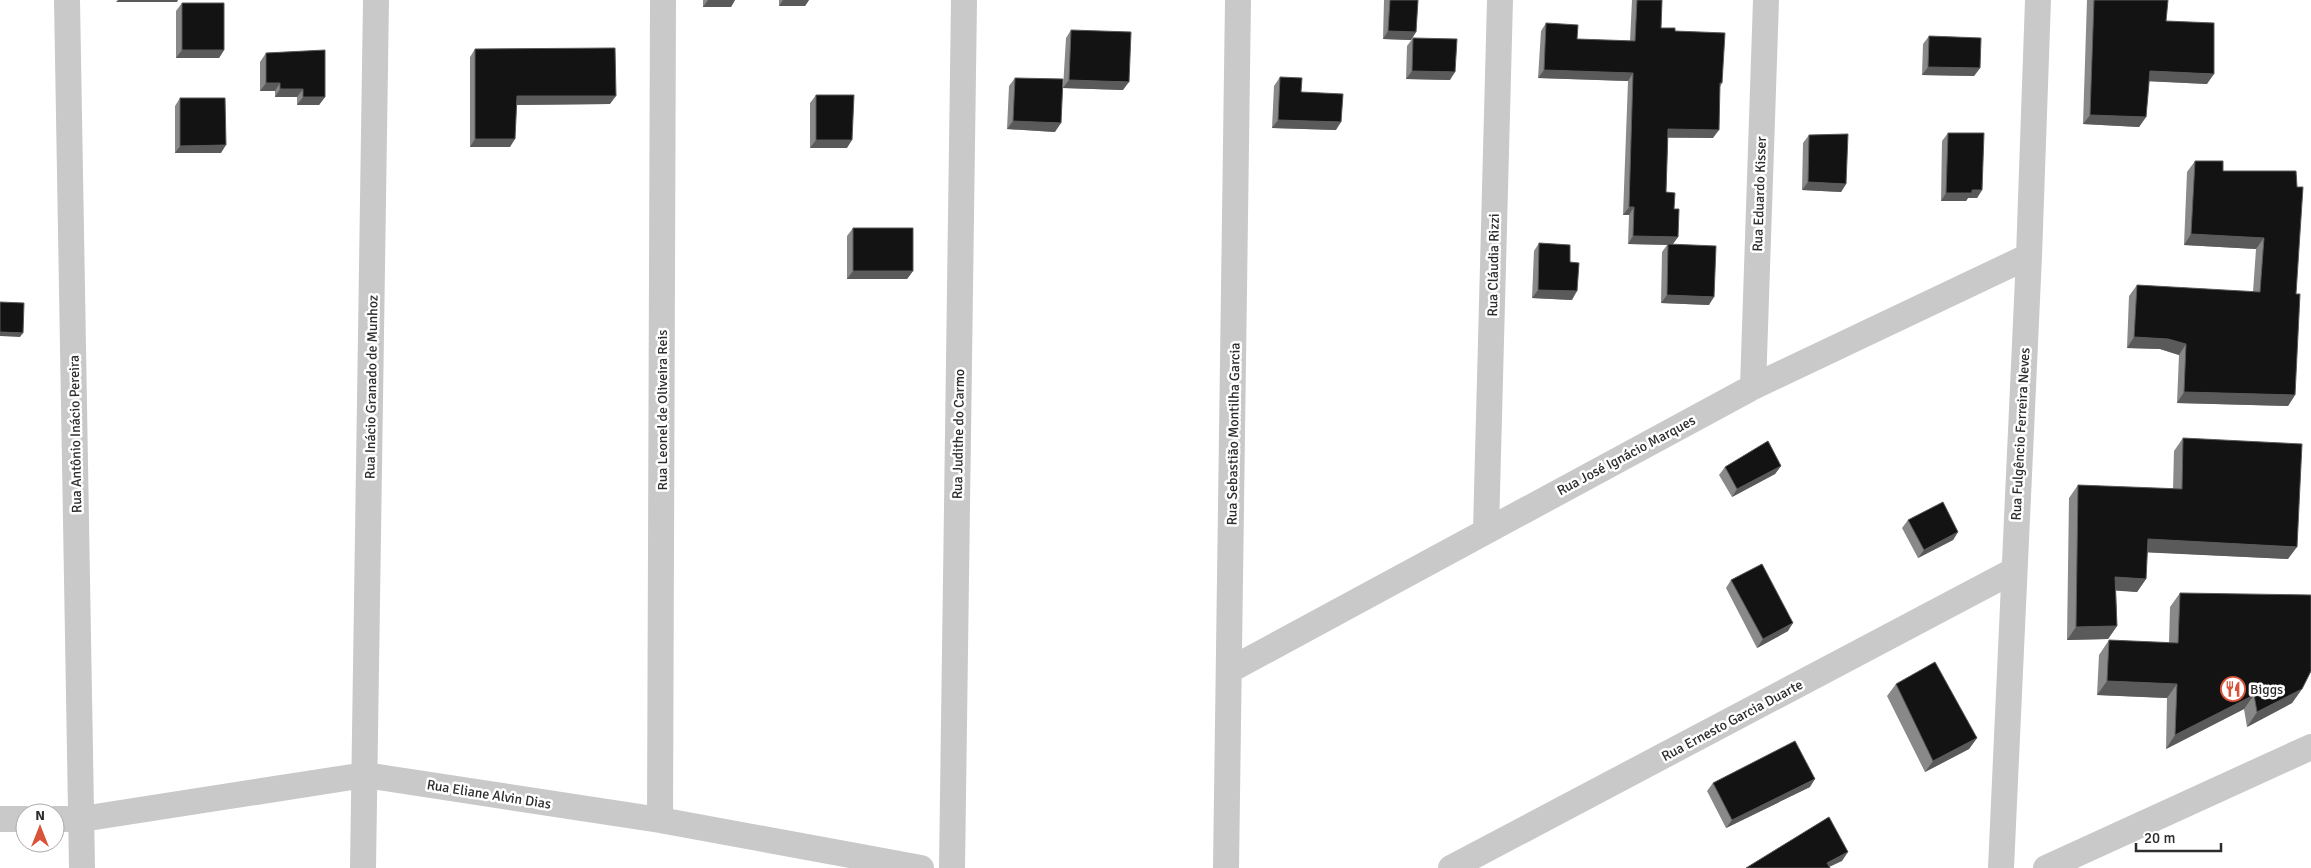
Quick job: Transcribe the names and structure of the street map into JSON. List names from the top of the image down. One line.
{"streets":{"street":["Rua Eduardo Kisser","Rua Cláudia Rizzi","Rua Inácio Granado de Munhoz","Rua Leonel de Oliveira Reis","Rua Antônio Inácio Pereira","Rua Judithe do Carmo","Rua Sebastião Montilha Garcia","Rua Fulgêncio Ferreira Neves","Rua José Ignácio Marques","Rua Ernesto Garcia Duarte","Rua Eliane Alvin Dias"]},"crossings":[["Rua Eduardo Kisser","Rua José Ignácio Marques"],["Rua Cláudia Rizzi","Rua José Ignácio Marques"],["Rua Inácio Granado de Munhoz","Rua Eliane Alvin Dias"],["Rua Leonel de Oliveira Reis","Rua Eliane Alvin Dias"],["Rua Antônio Inácio Pereira","Rua Eliane Alvin Dias"],["Rua Sebastião Montilha Garcia","Rua José Ignácio Marques"],["Rua Fulgêncio Ferreira Neves","Rua José Ignácio Marques"],["Rua Fulgêncio Ferreira Neves","Rua Ernesto Garcia Duarte"]],"places":{"restaurant":["Biggs"]},"scale_bar":"20 m","north":"top"}
